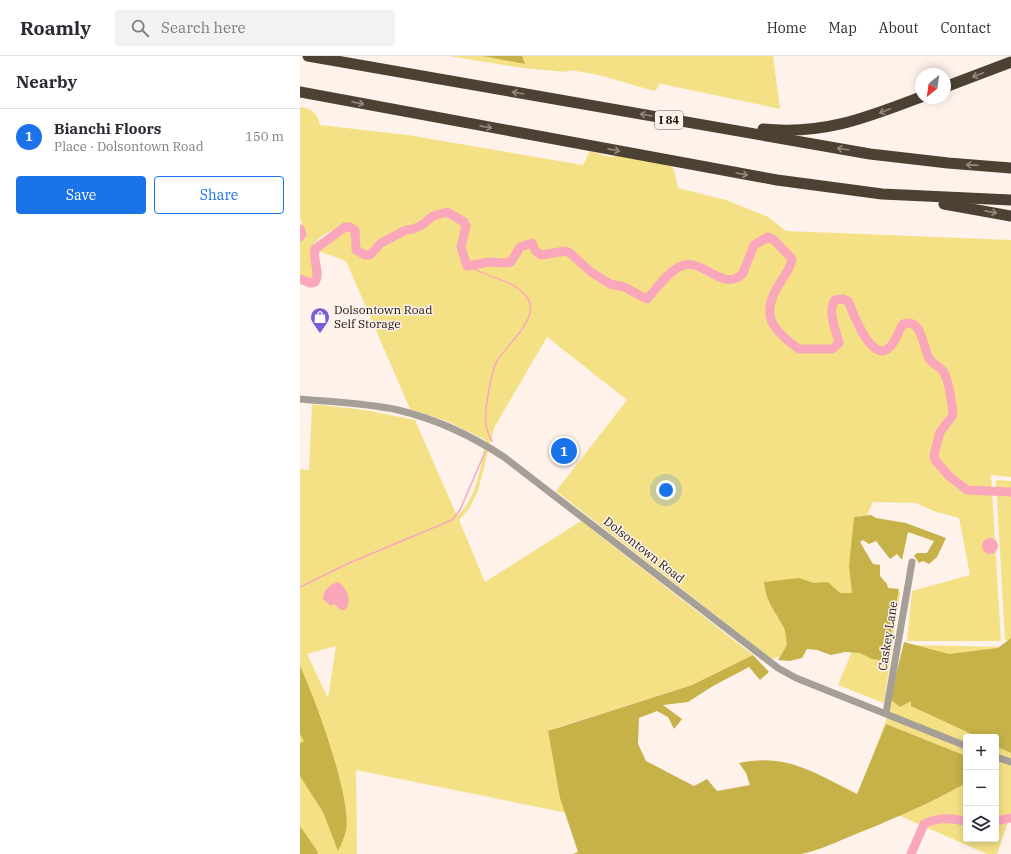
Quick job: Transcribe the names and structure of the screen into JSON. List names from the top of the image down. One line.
{"streets":{"highway":["I 84"],"street":["Dolsontown Road","Caskey Lane"]},"crossings":[["Dolsontown Road","Caskey Lane"]],"places":{"shop":["Dolsontown Road Self Storage"]},"north":"bottom left","page":{"header":"Roamly","search":"Search here","nav":["Home","Map","About","Contact"],"heading":"Nearby","list":[{"mark":"1","name":"Bianchi Floors","note":"Place · Dolsontown Road","value":"150 m"}],"buttons":["Save","Share"],"pins":"1","map_buttons":["+","−"]}}
